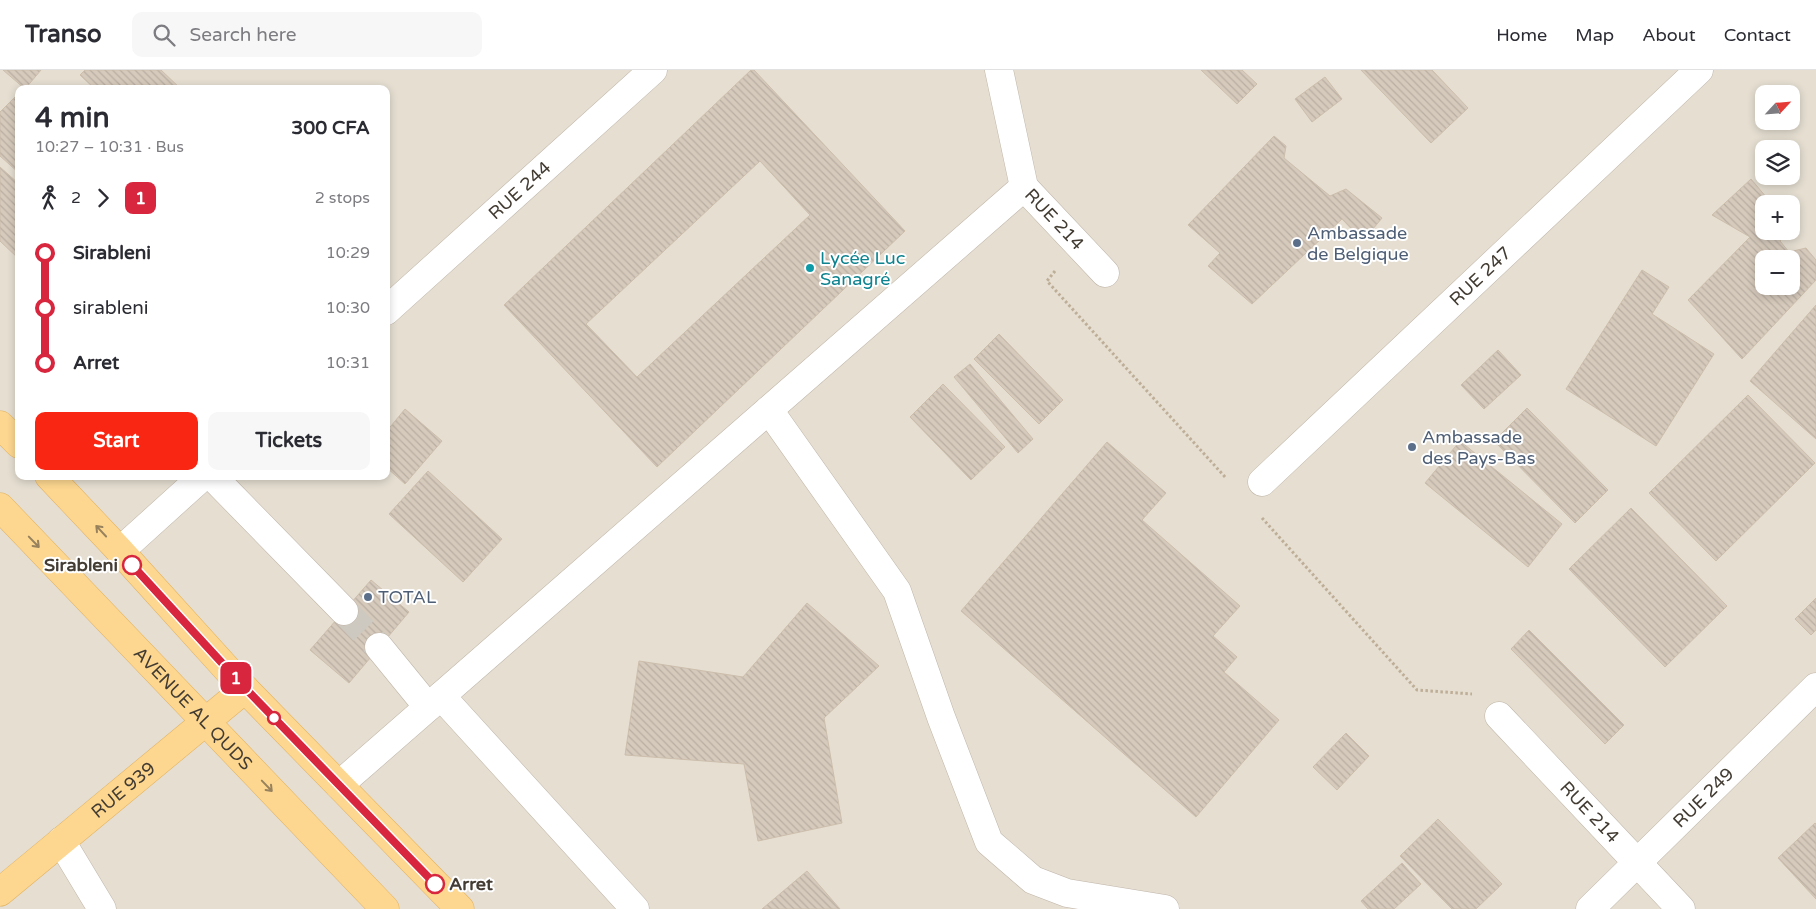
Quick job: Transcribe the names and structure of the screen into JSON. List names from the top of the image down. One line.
{"streets":{"main road":["AVENUE AL QUDS","RUE 939"],"street":["RUE 244","RUE 214","RUE 247","RUE 249"]},"crossings":[["RUE 214","RUE 249"],["AVENUE AL QUDS","RUE 939"]],"places":["Ambassade de Belgique","Lycée Luc Sanagré","Ambassade des Pays-Bas","Sirableni","TOTAL","Arret"],"lines":["bus line 1"],"north":"top right","page":{"header":"Transo","search":"Search here","nav":["Home","Map","About","Contact"],"on_map":"1","map_buttons":["+","−"],"heading":["4 min","10:27 – 10:31 · Bus","300 CFA"],"legs":["2","1","2 stops"],"list":[{"name":"Sirableni","value":"10:29"},{"name":"sirableni","value":"10:30"},{"name":"Arret","value":"10:31"}],"buttons":["Start","Tickets"]}}
